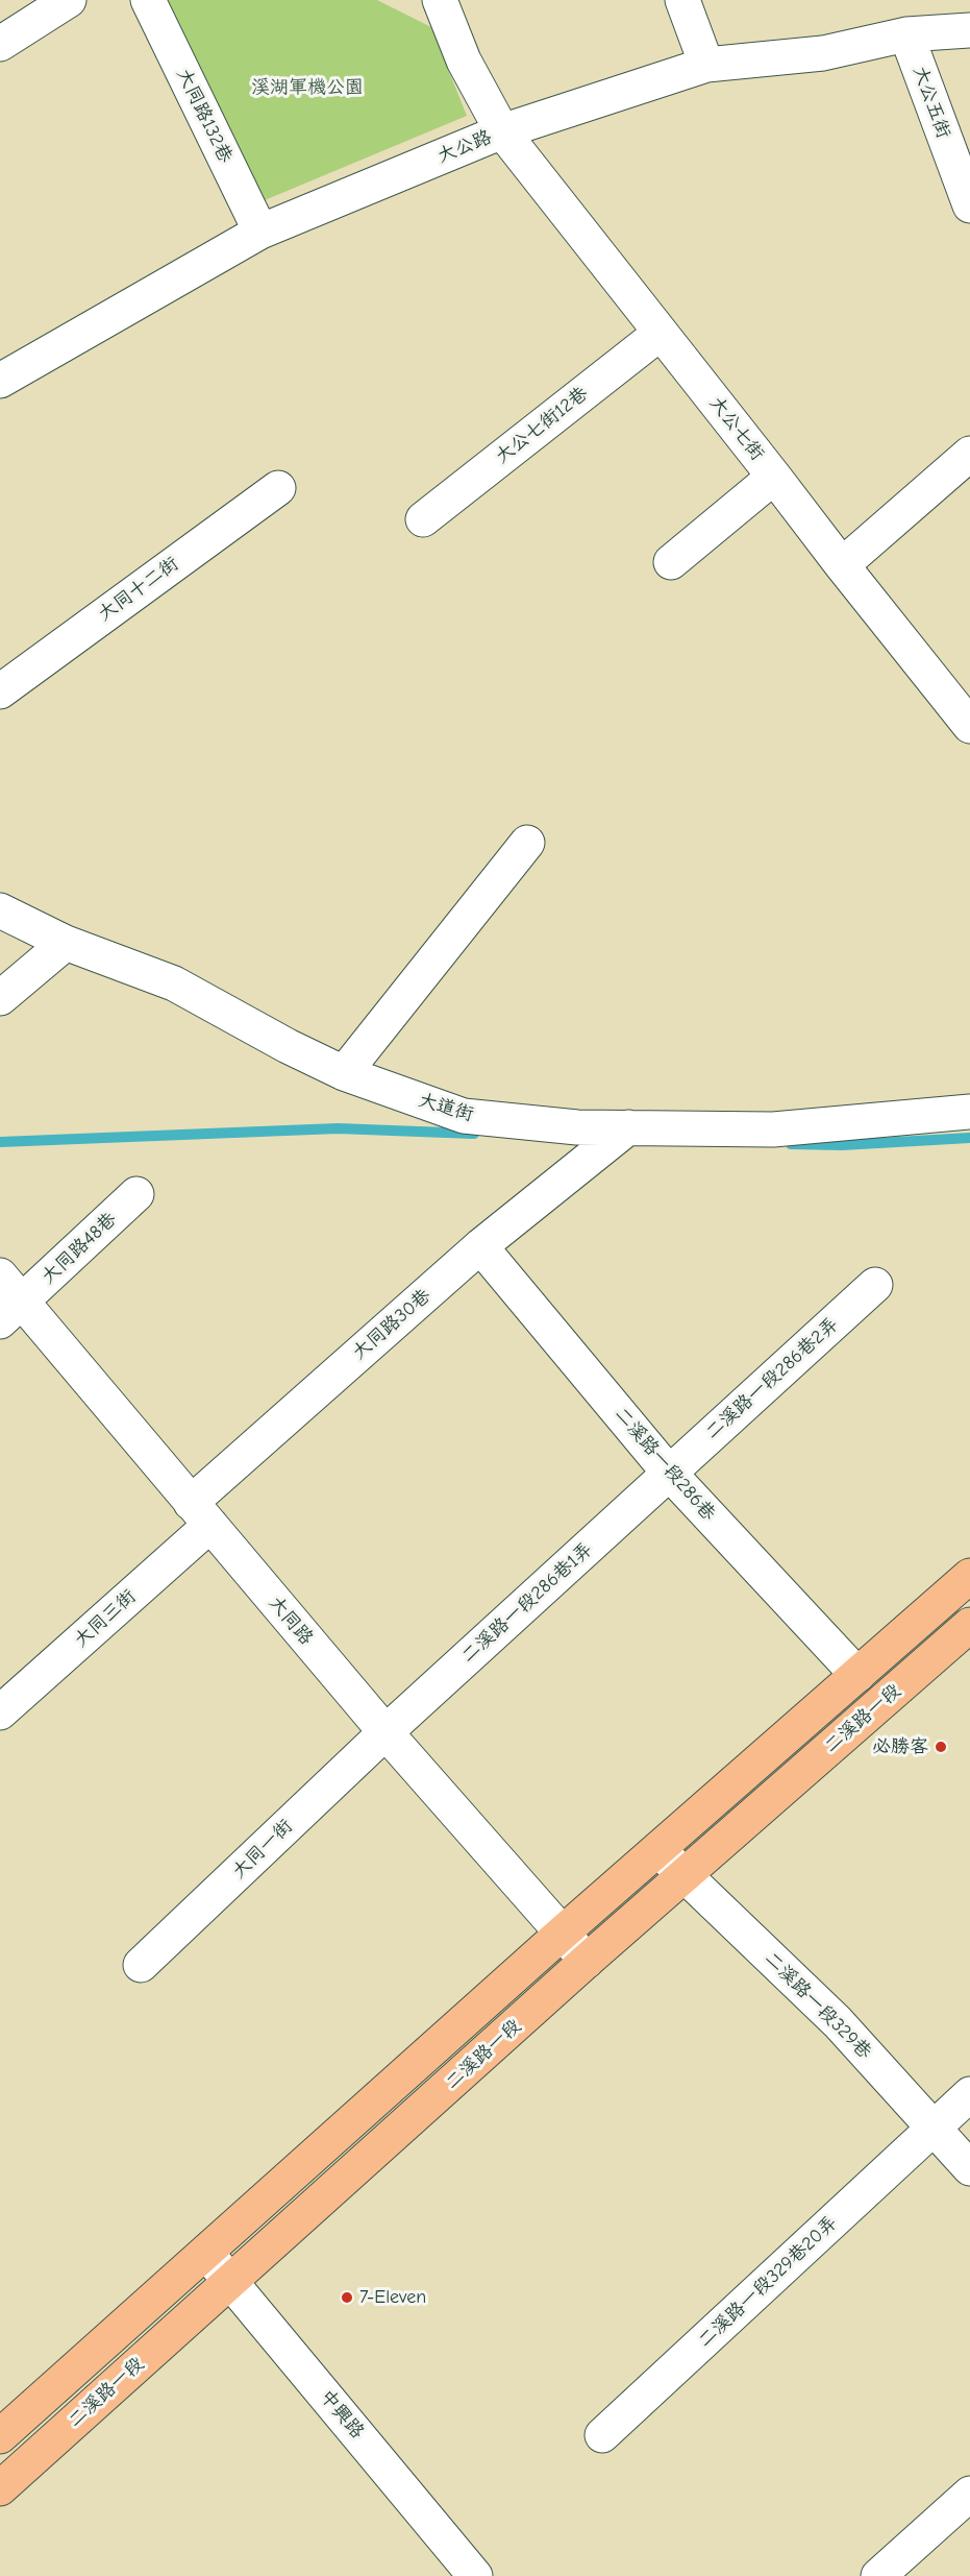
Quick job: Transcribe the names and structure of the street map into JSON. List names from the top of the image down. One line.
{"streets":{"main road":["二溪路一段"],"street":["大公五街","大同路132巷","大公路","大公七街12巷","大公七街","大同十二街","大道街","大同路48巷","大同路30巷","二溪路一段286巷2弄","二溪路一段286巷","二溪路一段286巷1弄","大同三街","大同路","大同一街","二溪路一段329巷","二溪路一段329巷20弄","中興路"]},"crossings":[["大公五街","大公路"],["大同路132巷","大公路"],["大公路","大公七街"],["大公七街12巷","大公七街"],["大道街","大同路30巷"],["大同路48巷","大同路"],["大同路30巷","二溪路一段286巷"],["大同路30巷","大同三街"],["大同路30巷","大同路"],["二溪路一段286巷2弄","二溪路一段286巷"],["二溪路一段286巷2弄","二溪路一段286巷1弄"],["二溪路一段286巷","二溪路一段286巷1弄"],["二溪路一段286巷","二溪路一段"],["二溪路一段286巷1弄","大同路"],["二溪路一段286巷1弄","大同一街"],["大同三街","大同路"],["大同路","二溪路一段"],["大同路","大同一街"],["二溪路一段","二溪路一段329巷"],["二溪路一段","中興路"],["二溪路一段329巷","二溪路一段329巷20弄"]],"parks":["溪湖軍機公園"],"places":["必勝客","7-Eleven"]}
